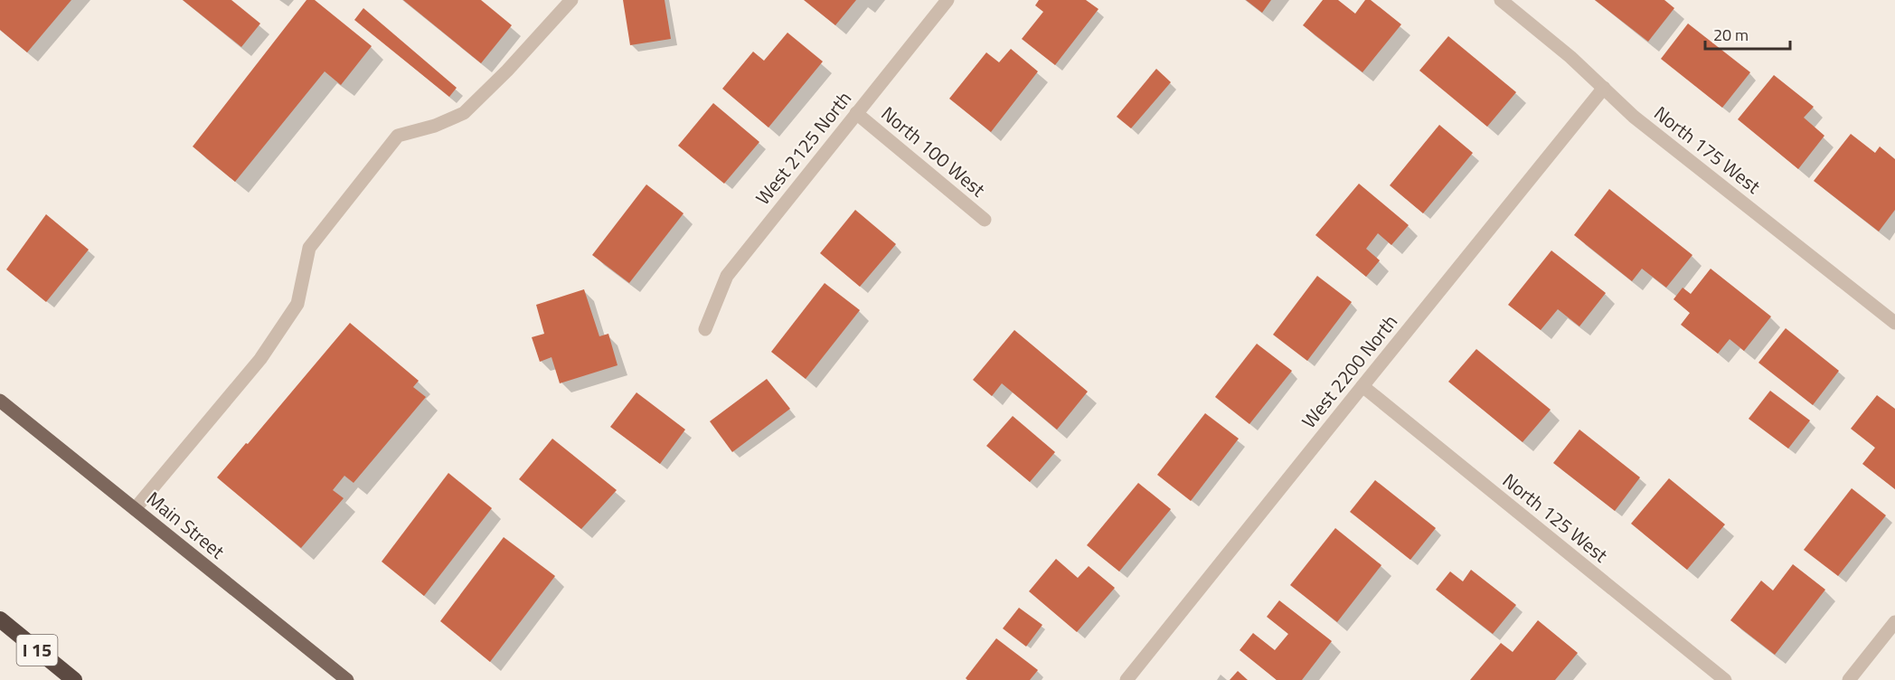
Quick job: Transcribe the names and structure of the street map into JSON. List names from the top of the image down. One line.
{"streets":{"highway":["I 15"],"main road":["Main Street"],"street":["West 2125 North","North 175 West","North 100 West","West 2200 North","North 125 West"]},"crossings":[["West 2125 North","North 100 West"],["North 175 West","West 2200 North"],["West 2200 North","North 125 West"]],"scale_bar":"20 m"}
